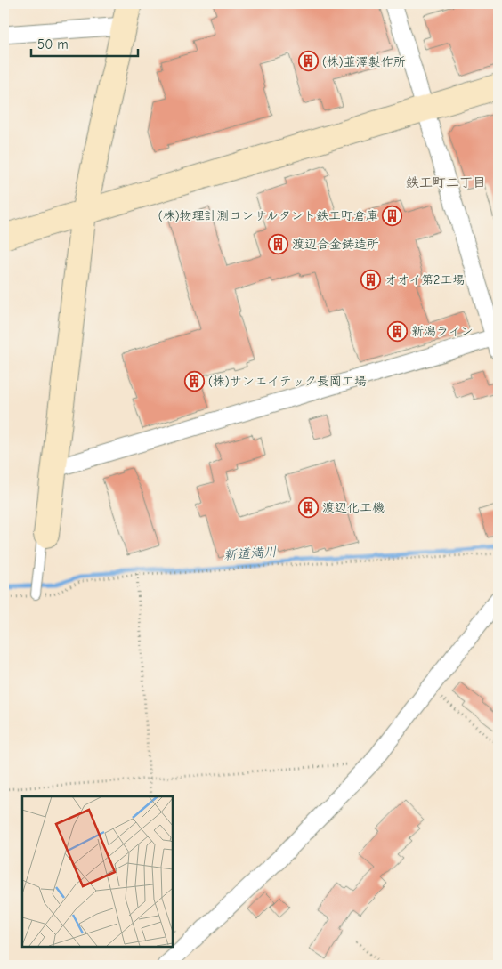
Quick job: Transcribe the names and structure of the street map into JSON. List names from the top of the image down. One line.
{"districts":["鉄工町二丁目"],"water":["新道満川"],"places":{"building":["(株)韮澤製作所","(株)物理計測コンサルタント鉄工町倉庫","渡辺合金鋳造所","オオイ第2工場","新潟ライン","(株)サンエイテック長岡工場","渡辺化工機"]},"scale_bar":"50 m"}
